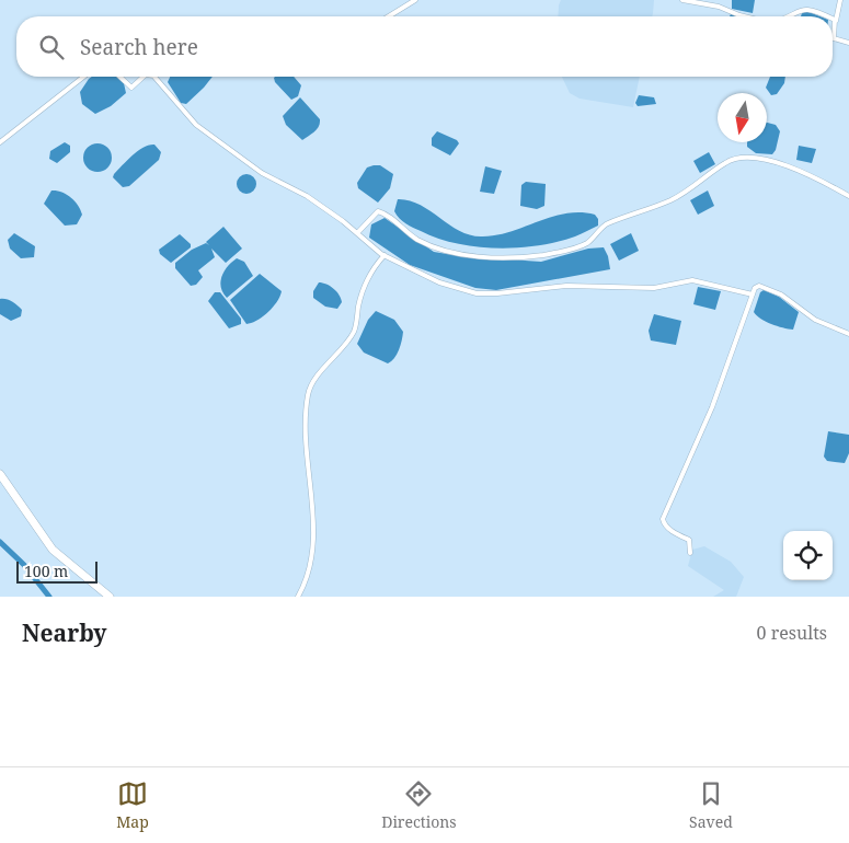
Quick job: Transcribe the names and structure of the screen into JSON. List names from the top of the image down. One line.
{"scale_bar":"100 m","north":"bottom","page":{"search":"Search here","scale":"100 m","heading":["Nearby","0 results"],"nav":["Map","Directions","Saved"]}}
